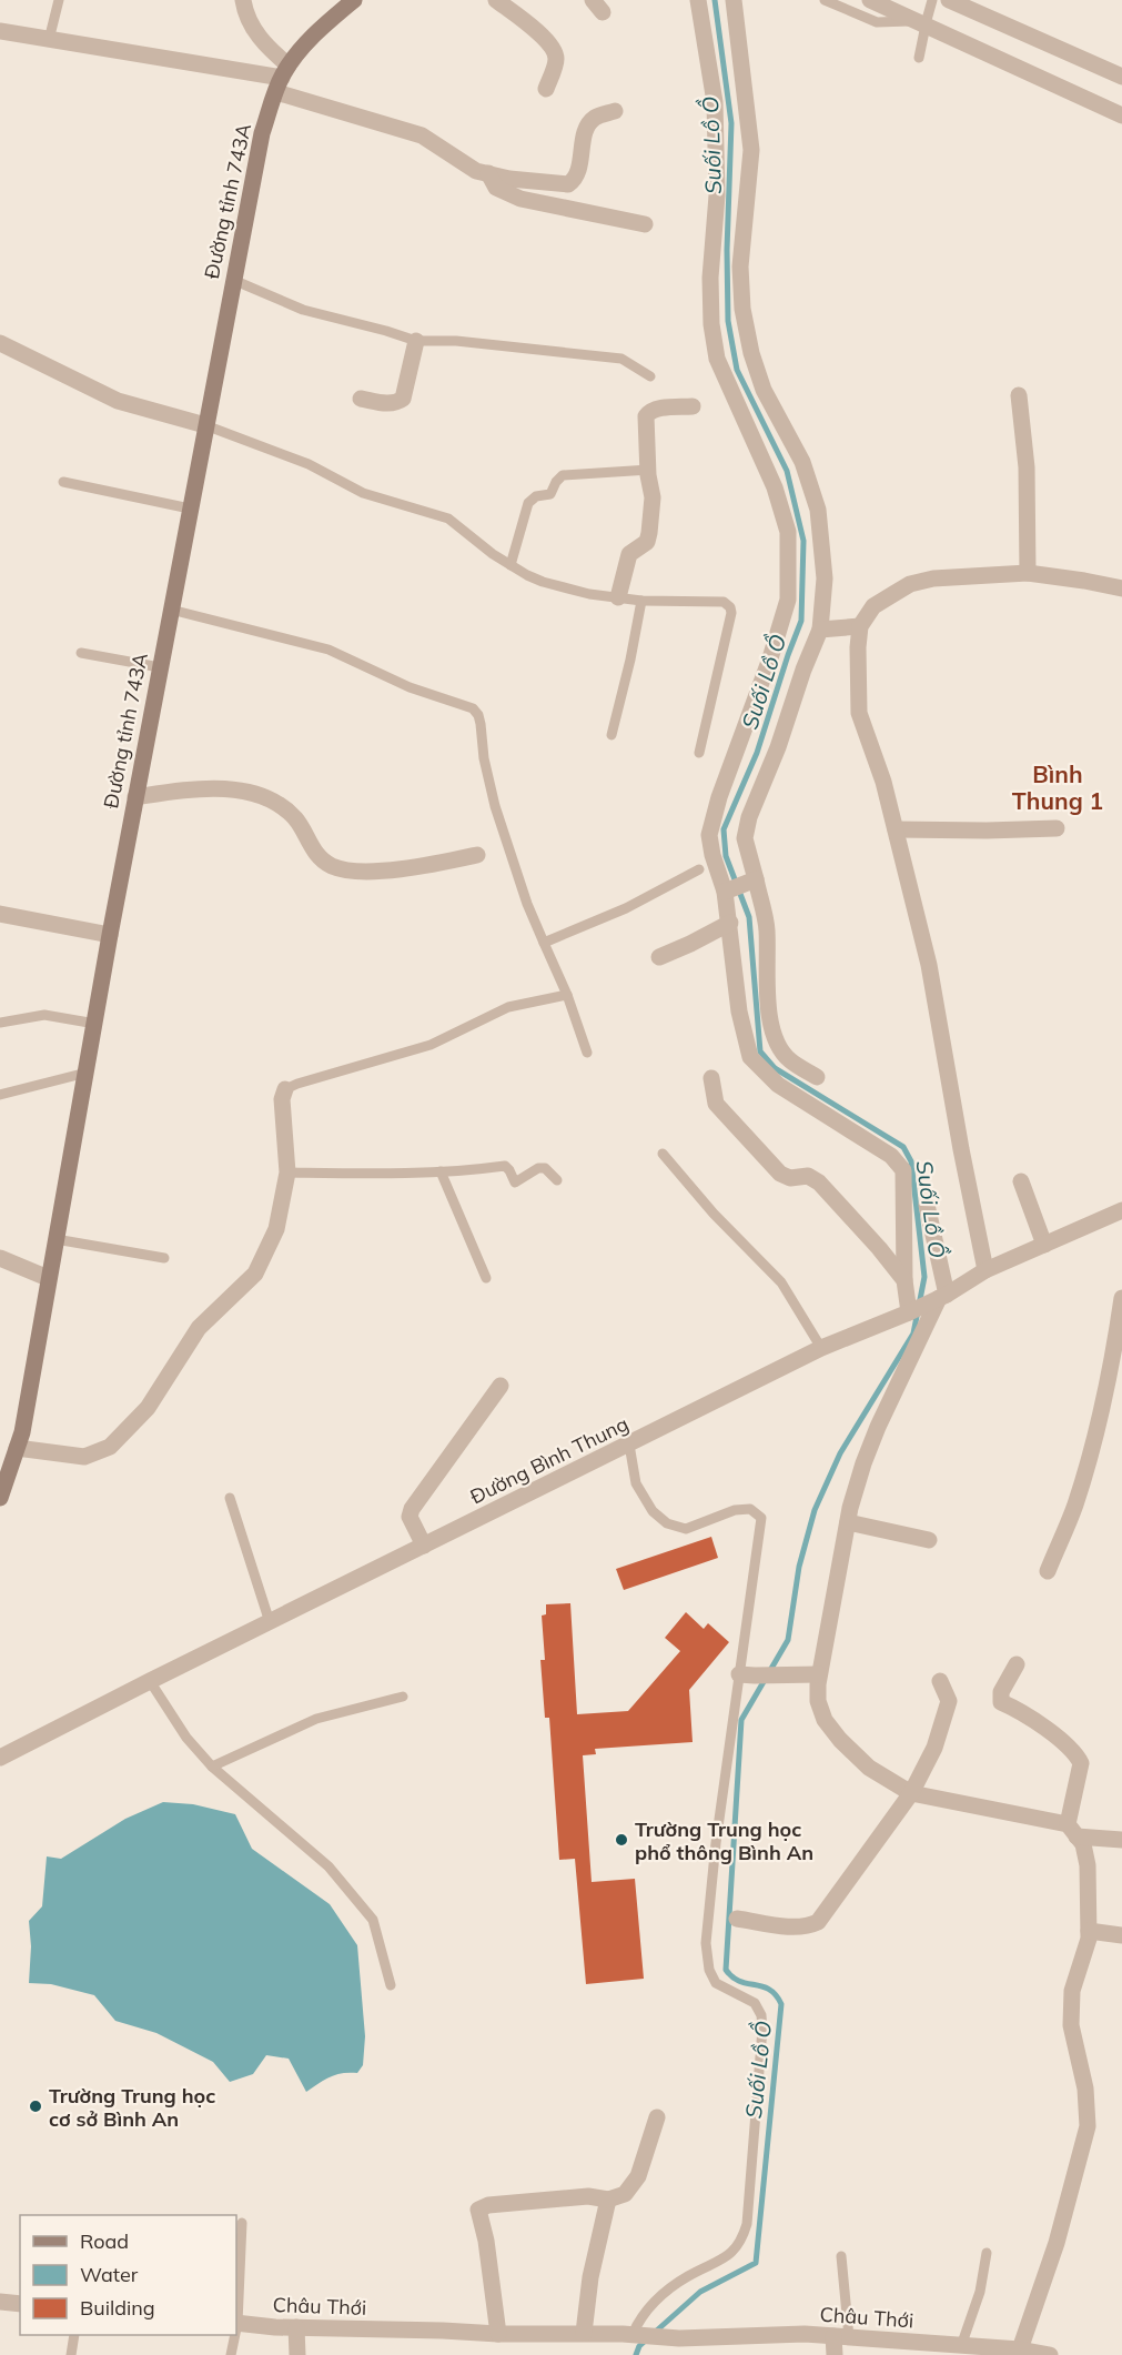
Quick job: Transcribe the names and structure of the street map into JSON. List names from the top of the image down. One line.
{"streets":{"main road":["Đường tỉnh 743A"],"street":["Đường Bình Thung","Châu Thới"]},"districts":["Bình Thung 1"],"water":["Suối Lồ Ồ"],"places":["Trường Trung học phổ thông Bình An","Trường Trung học cơ sở Bình An"],"legend":["Road","Water","Building"]}
